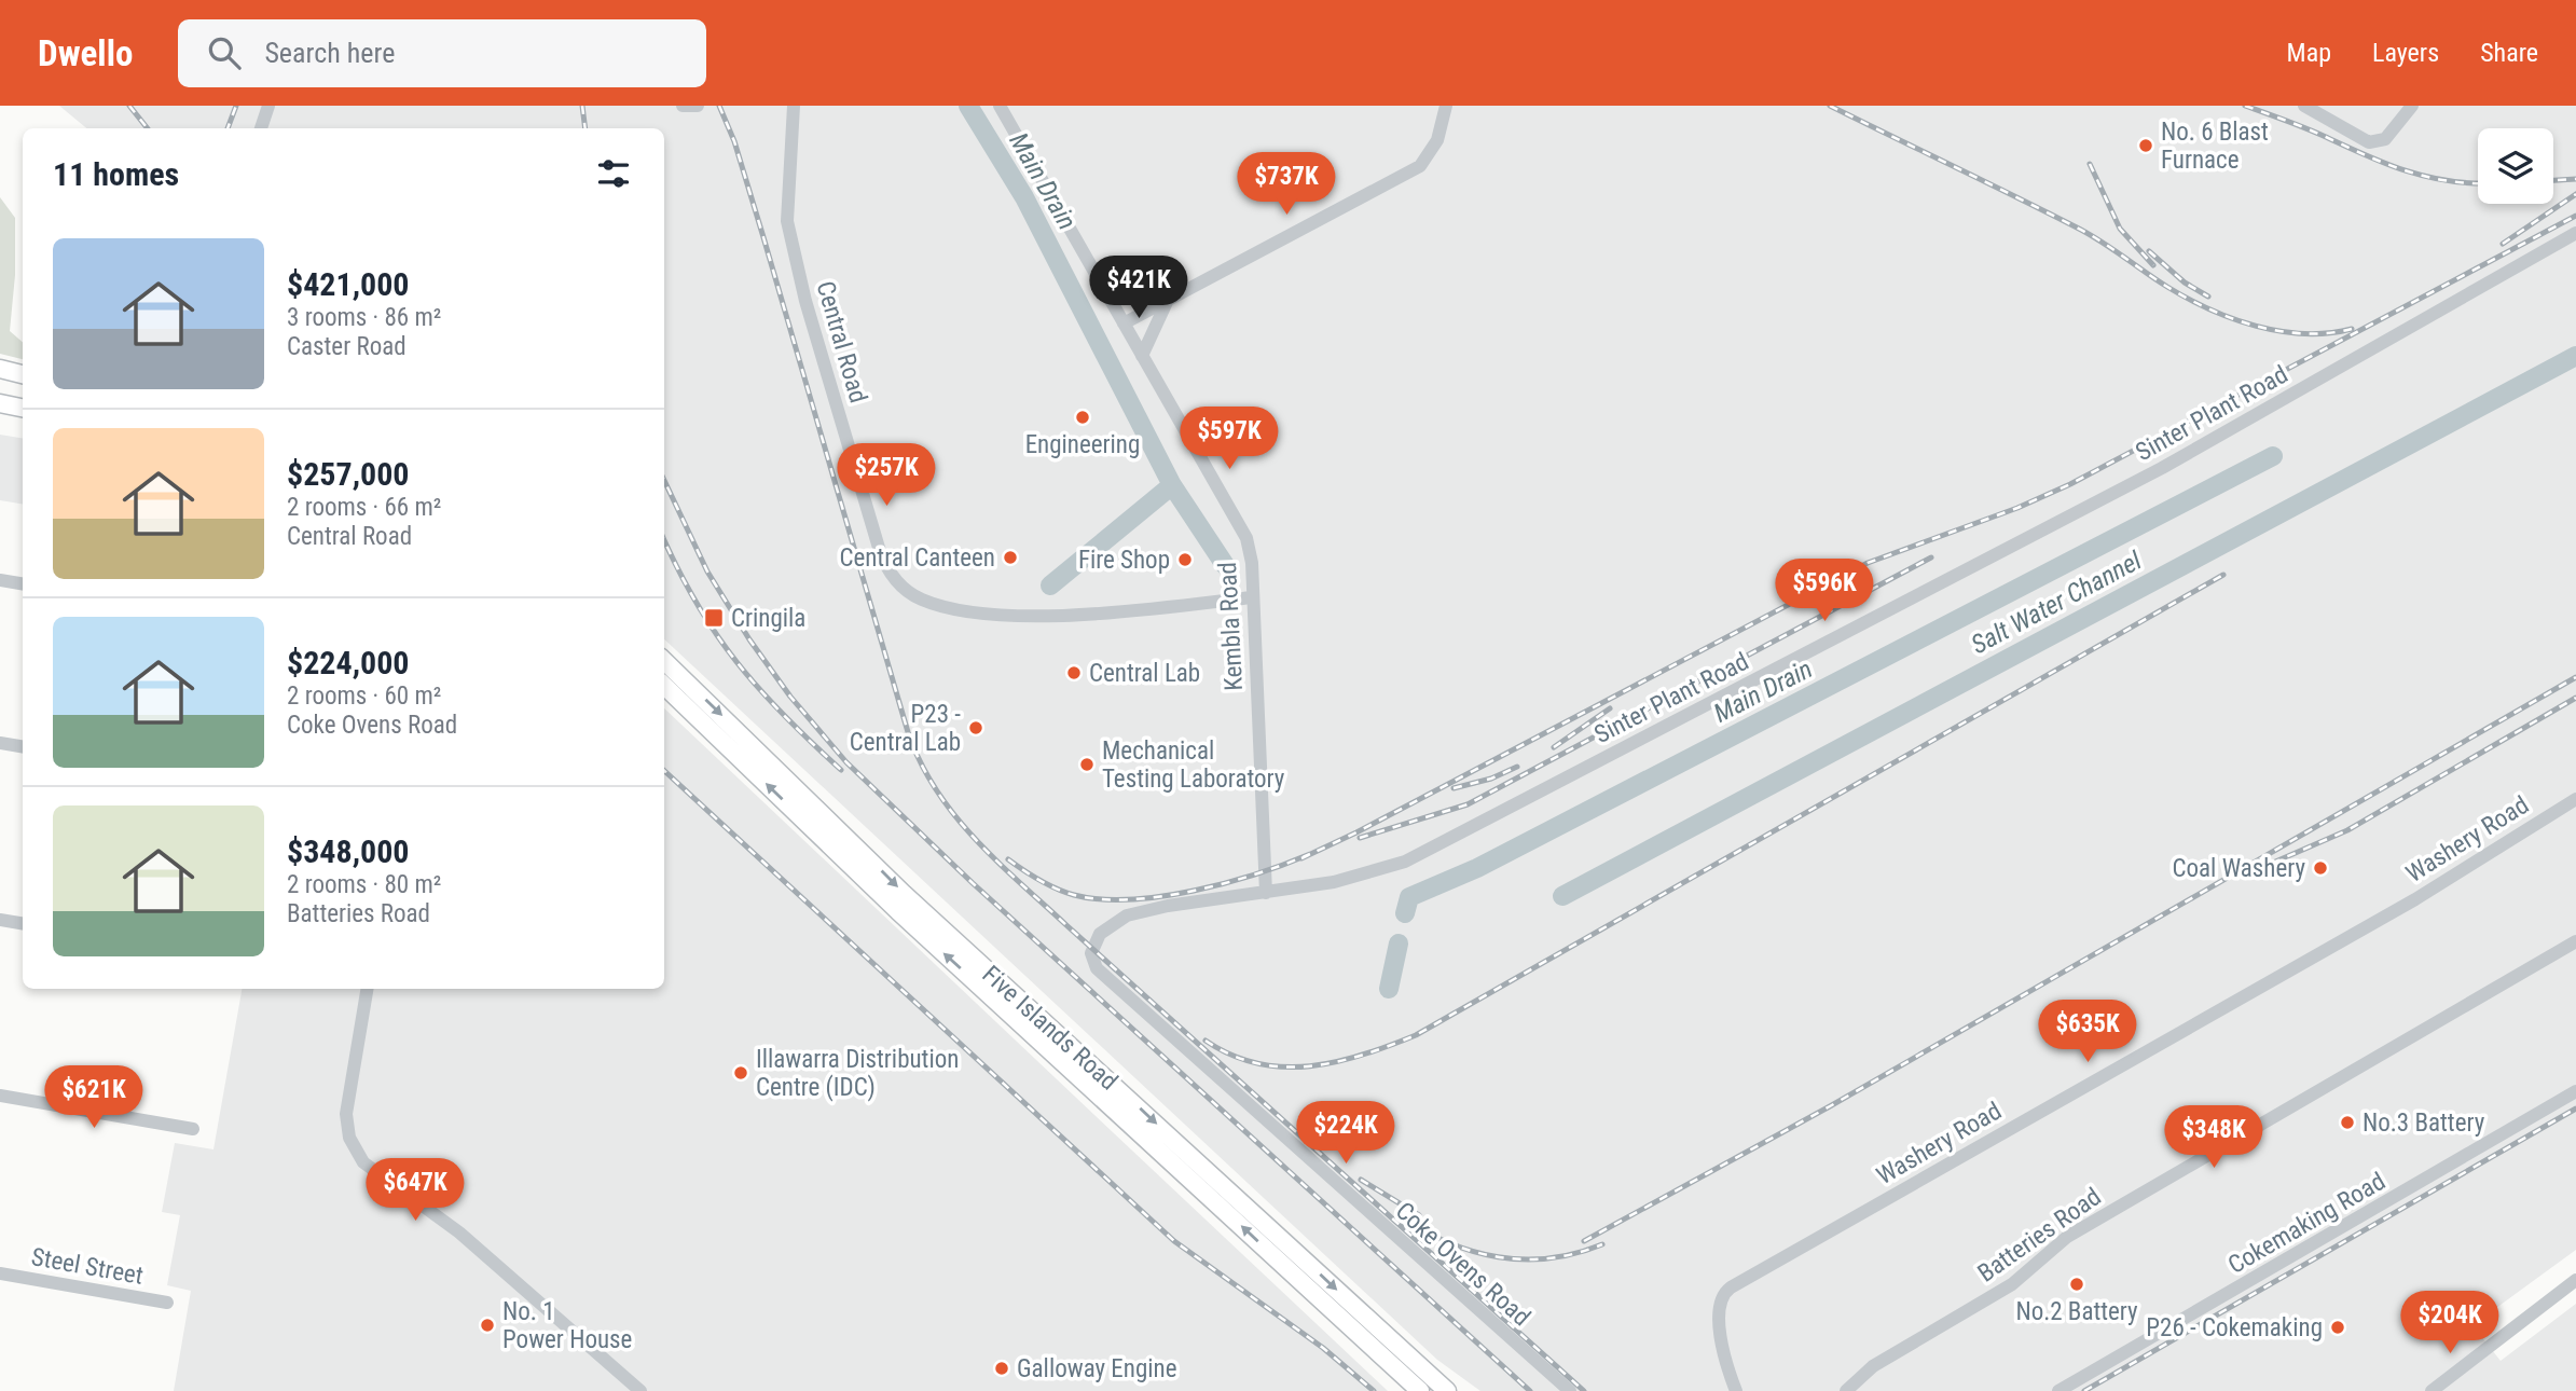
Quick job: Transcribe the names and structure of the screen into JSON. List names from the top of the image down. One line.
{"streets":{"main road":["Five Islands Road"],"street":["Central Road","Sinter Plant Road","Kembla Road","Washery Road","Cokemaking Road","Batteries Road","Coke Ovens Road","Steel Street"]},"crossings":[["Central Road","Kembla Road"],["Sinter Plant Road","Kembla Road"],["Sinter Plant Road","Coke Ovens Road"]],"water":["Main Drain","Salt Water Channel"],"places":{"other":["No. 6 Blast Furnace","Engineering","Central Canteen","Fire Shop","Central Lab","P23 - Central Lab","Mechanical Testing Laboratory","Coal Washery","Illawarra Distribution Centre (IDC)","No.3 Battery","No.2 Battery","No. 1 Power House","P26 - Cokemaking","Galloway Engine"],"transit":["Cringila"]},"page":{"header":"Dwello","search":"Search here","nav":["Map","Layers","Share"],"heading":"11 homes","price":["$737K","$421K","$597K","$257K","$596K","$635K","$621K","$224K","$348K","$647K","$204K"],"list":[{"name":"$421,000","note":"3 rooms · 86 m² · Caster Road"},{"name":"$257,000","note":"2 rooms · 66 m² · Central Road"},{"name":"$224,000","note":"2 rooms · 60 m² · Coke Ovens Road"},{"name":"$348,000","note":"2 rooms · 80 m² · Batteries Road"}]}}
